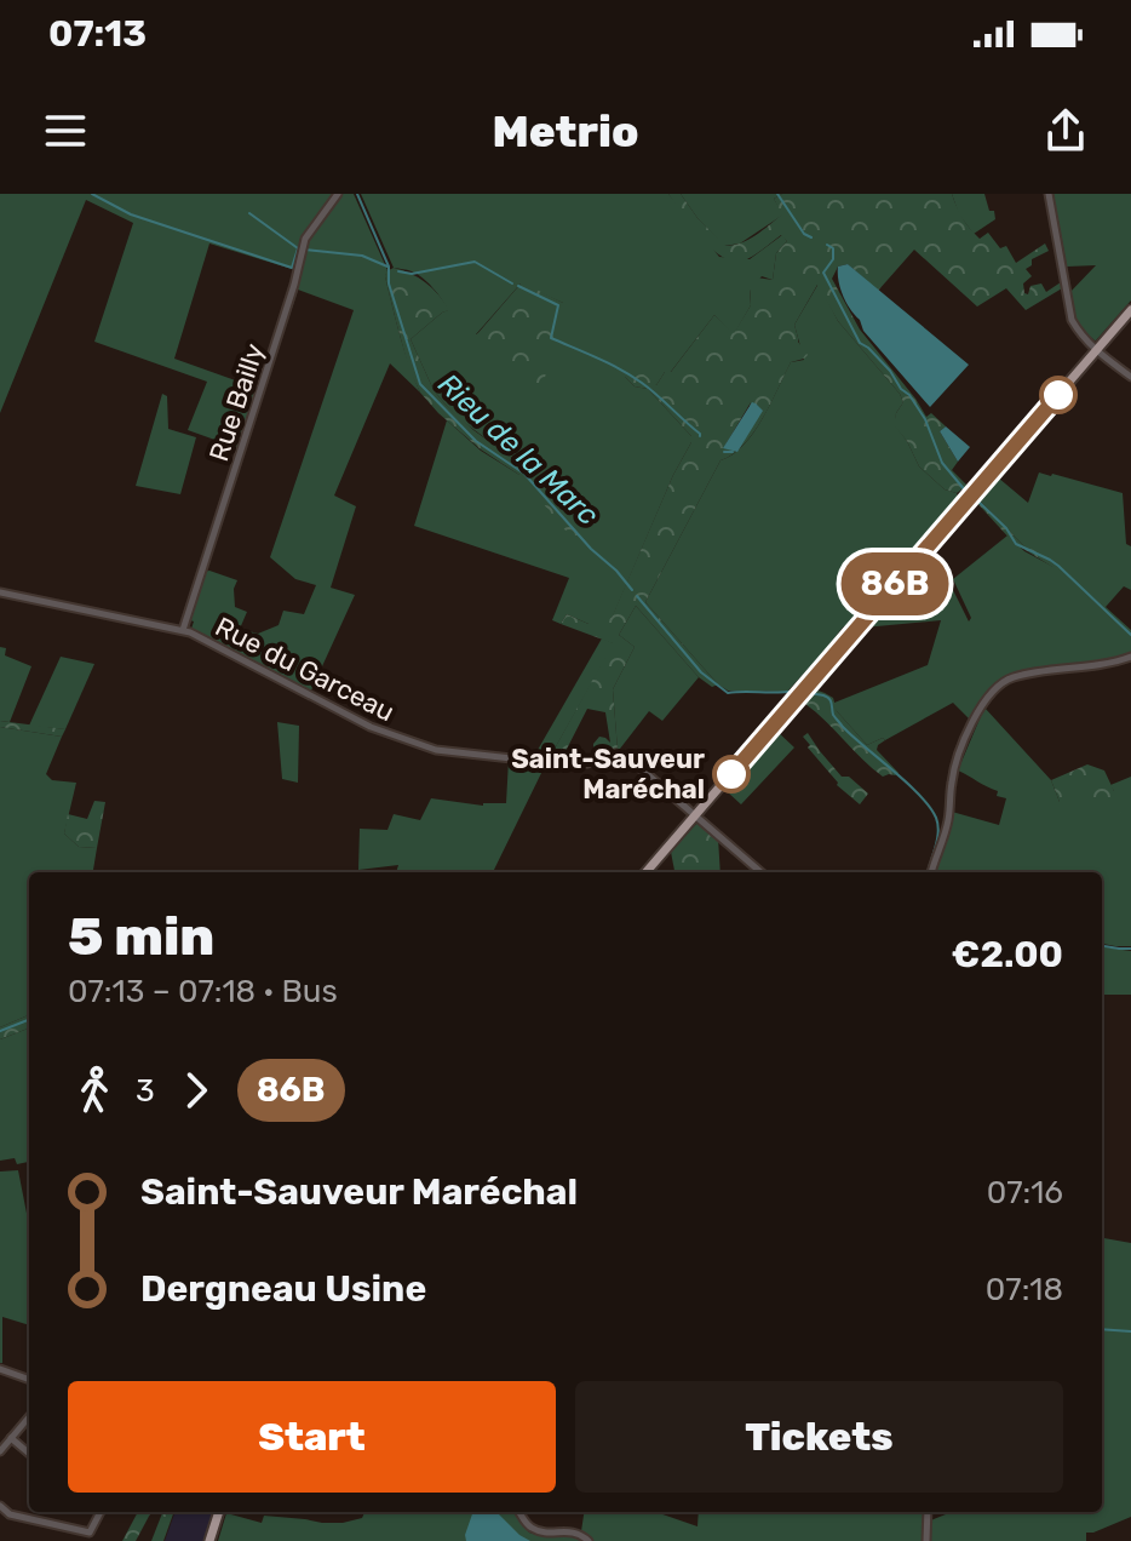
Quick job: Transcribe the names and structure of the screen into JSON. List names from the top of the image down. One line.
{"streets":{"street":["Rue Bailly","Rue du Garceau"]},"crossings":[["Rue Bailly","Rue du Garceau"]],"water":["Rieu de la Marc"],"places":["Saint-Sauveur Maréchal"],"lines":["bus line 86B"],"page":{"status":"07:13","header":"Metrio","on_map":"86B","heading":["5 min","07:13 – 07:18 · Bus","€2.00"],"legs":["3","86B"],"list":[{"name":"Saint-Sauveur Maréchal","value":"07:16"},{"name":"Dergneau Usine","value":"07:18"}],"buttons":["Start","Tickets"]}}
